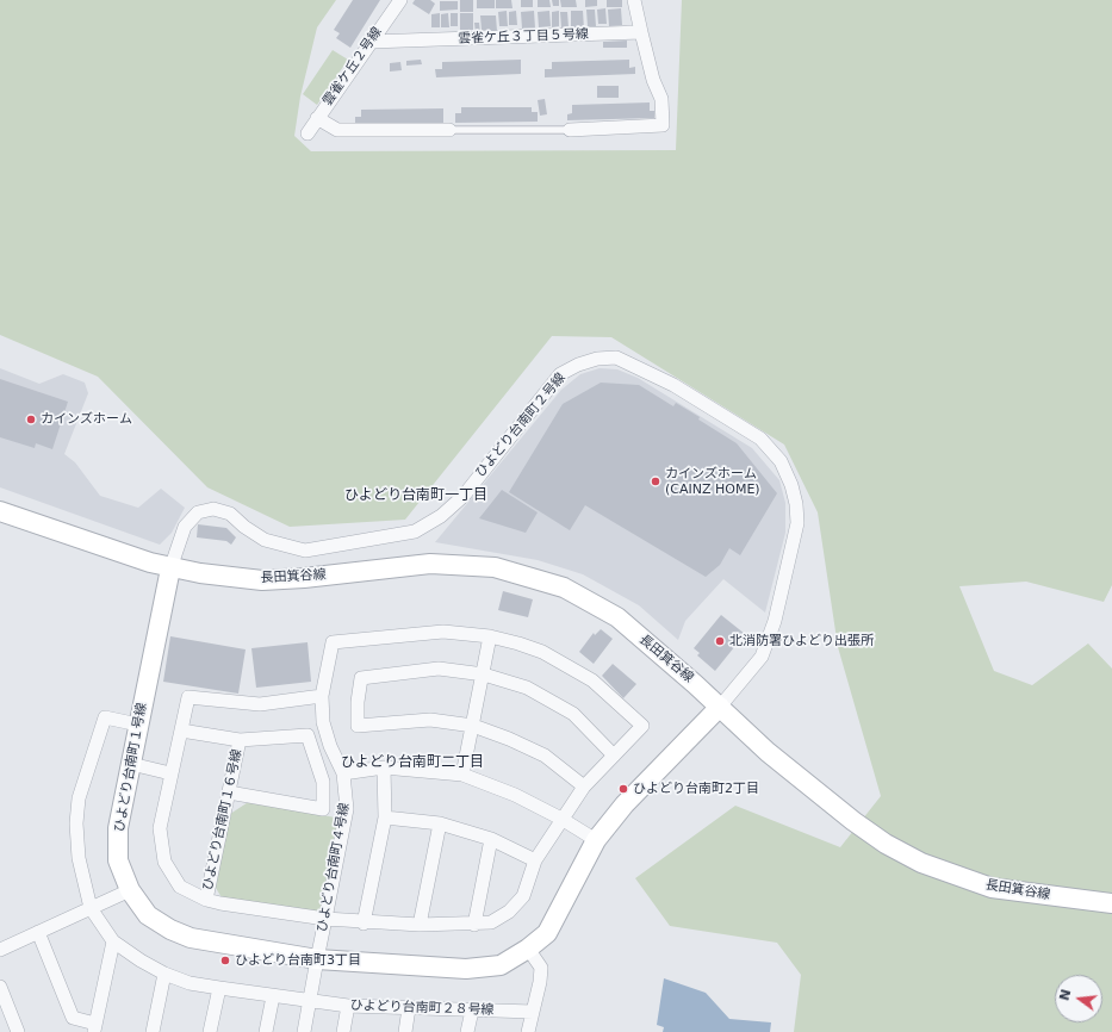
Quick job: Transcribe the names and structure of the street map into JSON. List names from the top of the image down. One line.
{"streets":{"street":["雲雀ケ丘３丁目５号線","雲雀ケ丘２号線","ひよどり台南町２号線","長田箕谷線","ひよどり台南町１号線","ひよどり台南町１６号線","ひよどり台南町４号線","ひよどり台南町２８号線"]},"crossings":[["雲雀ケ丘３丁目５号線","雲雀ケ丘２号線"],["ひよどり台南町２号線","長田箕谷線"],["ひよどり台南町２号線","ひよどり台南町１号線"],["長田箕谷線","ひよどり台南町１号線"],["ひよどり台南町１号線","ひよどり台南町４号線"],["ひよどり台南町１６号線","ひよどり台南町４号線"],["ひよどり台南町４号線","ひよどり台南町２８号線"]],"districts":["ひよどり台南町一丁目","ひよどり台南町二丁目"],"places":["カインズホーム","カインズホーム (CAINZ HOME)","北消防署ひよどり出張所","ひよどり台南町2丁目","ひよどり台南町3丁目"],"north":"left"}
